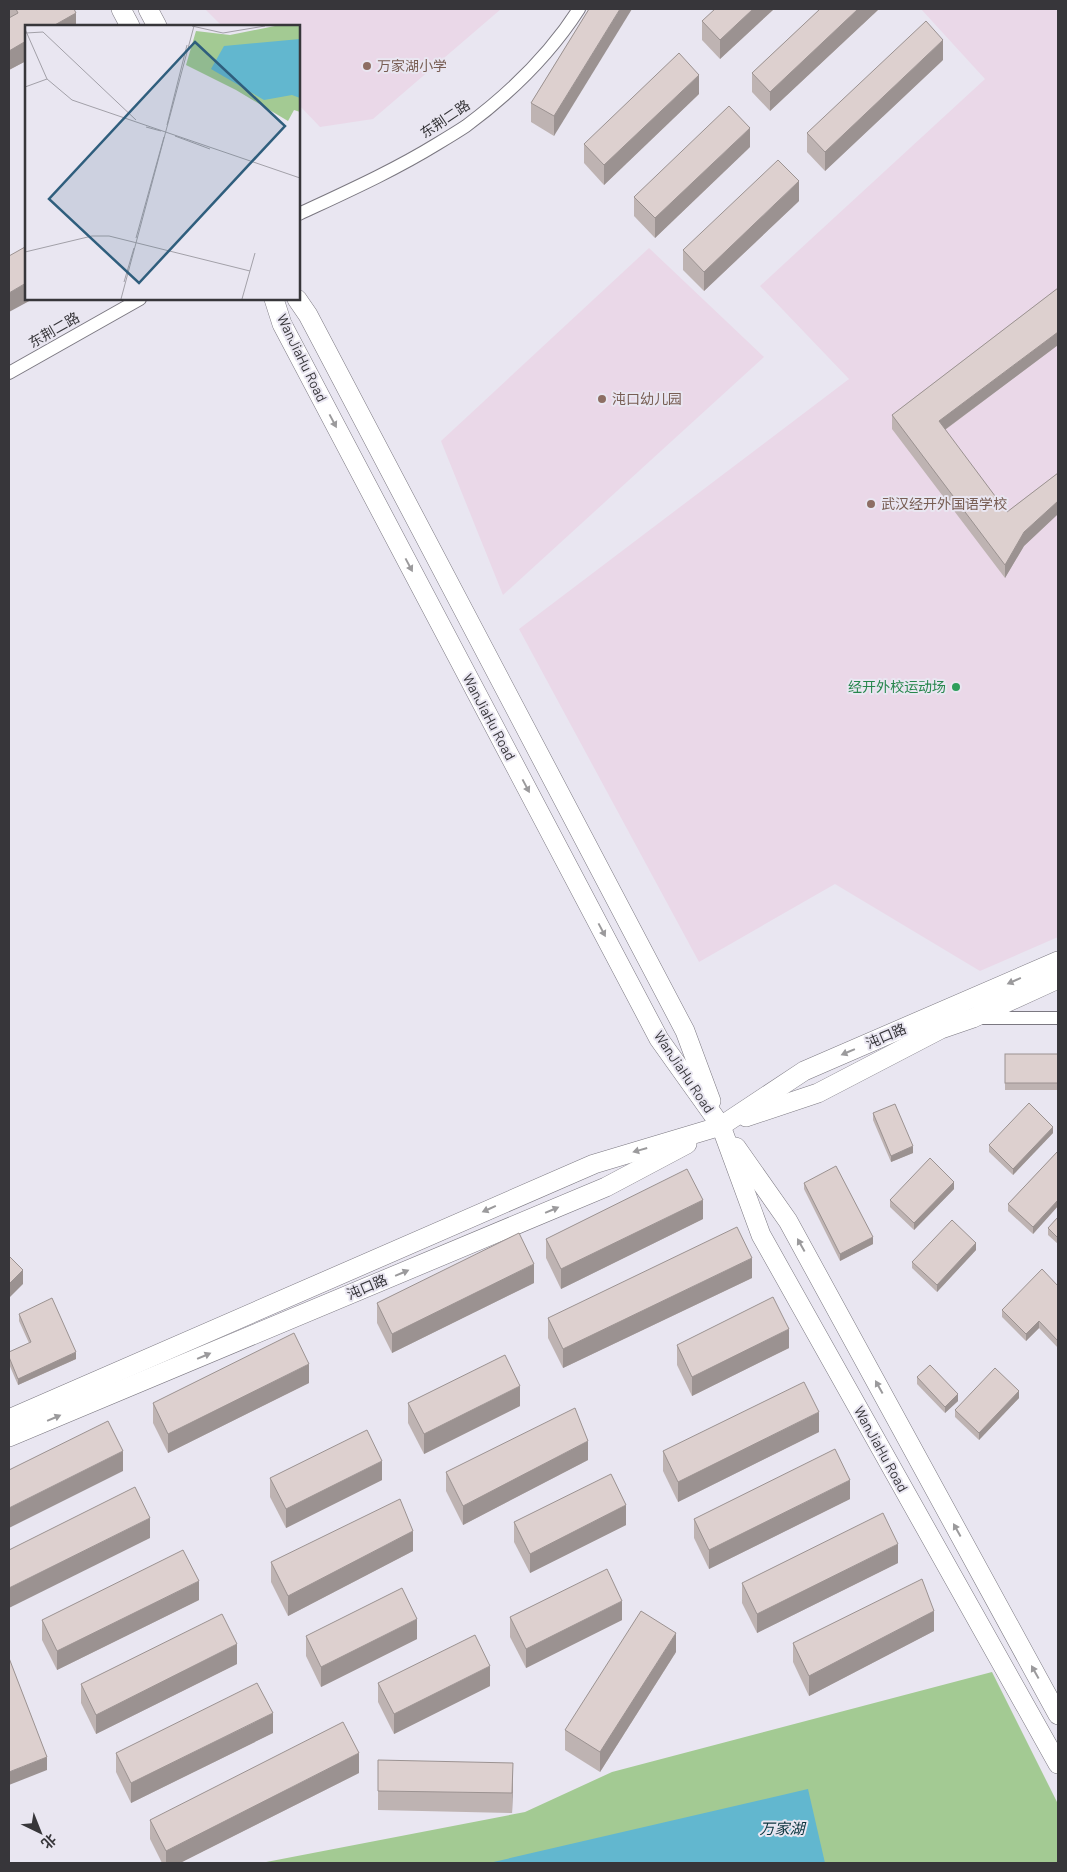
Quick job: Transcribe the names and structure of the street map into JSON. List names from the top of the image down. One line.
{"streets":{"main road":["WanJiaHu Road","沌口路"],"street":["东荆二路"]},"crossings":[["WanJiaHu Road","沌口路"]],"water":["万家湖"],"places":["万家湖小学","沌口幼儿园","武汉经开外国语学校","经开外校运动场"],"north":"bottom right"}
